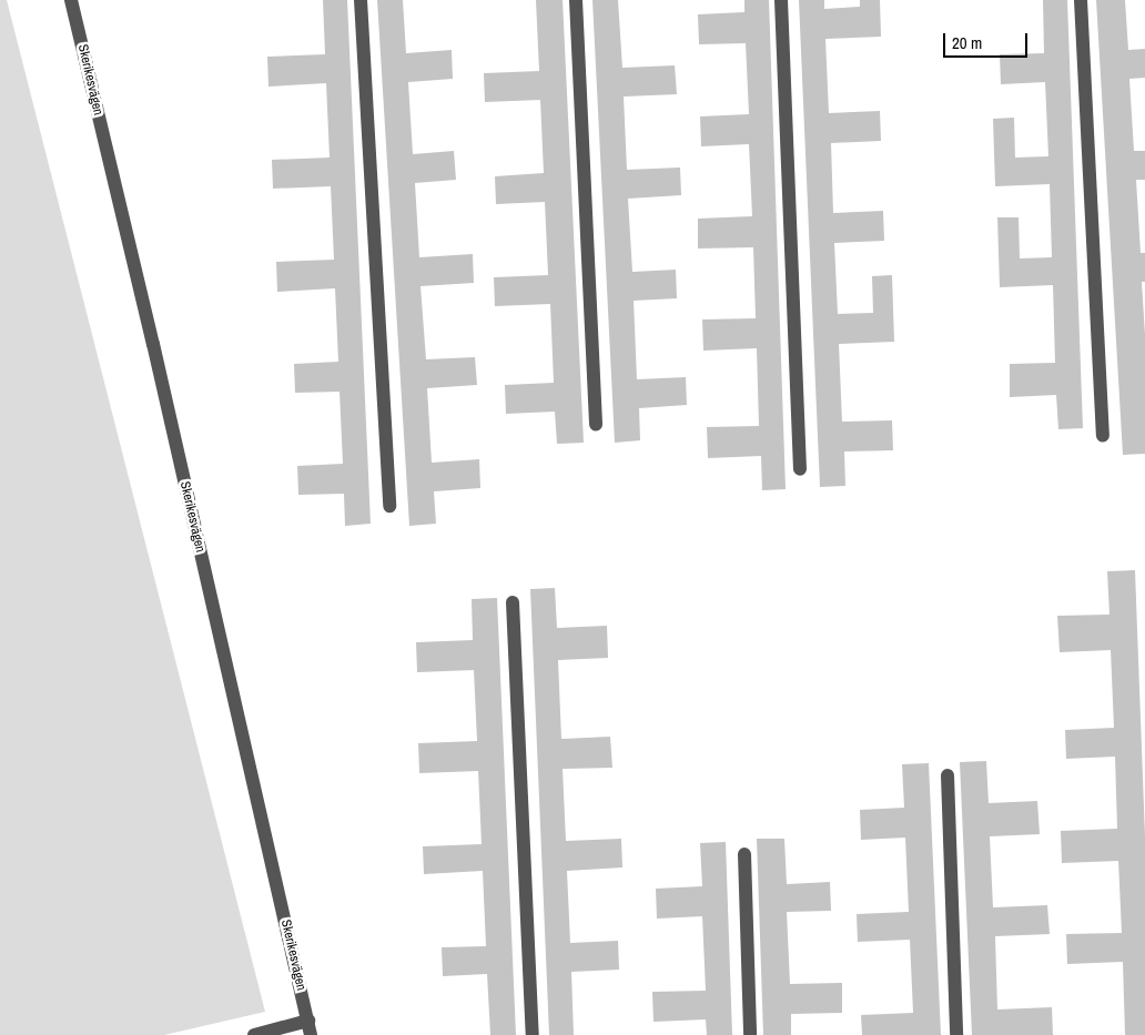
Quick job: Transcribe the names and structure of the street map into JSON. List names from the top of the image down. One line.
{"streets":{"street":["Skerikesvägen"]},"scale_bar":"20 m"}
